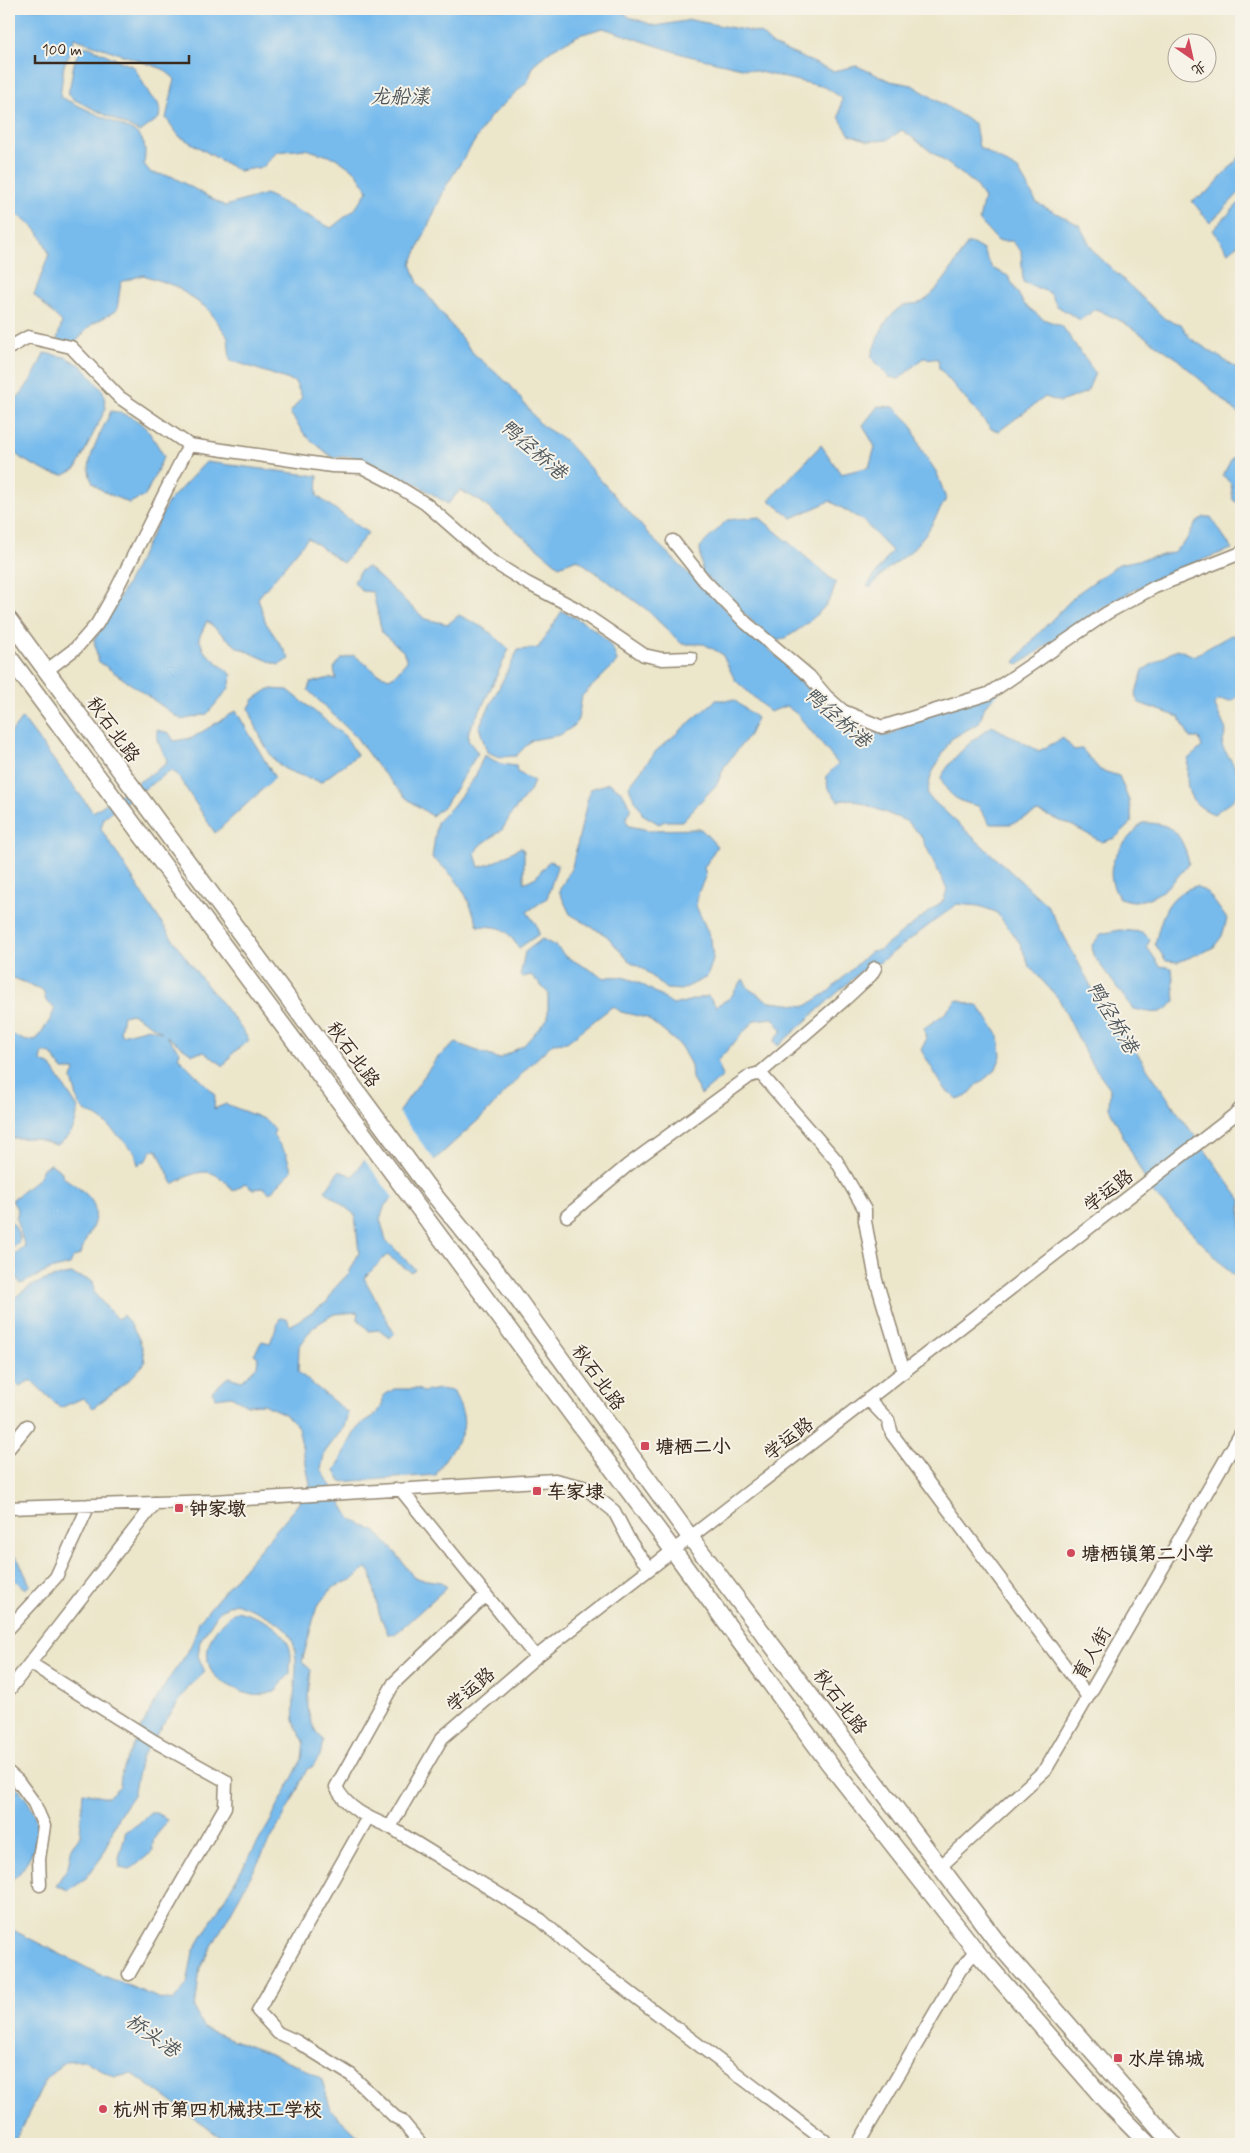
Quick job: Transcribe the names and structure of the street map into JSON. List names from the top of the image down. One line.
{"streets":{"main road":["秋石北路"],"street":["学运路","育人街"]},"crossings":[["秋石北路","学运路"],["秋石北路","育人街"]],"water":["龙船漾","鸭径桥港","桥头港"],"places":{"transit":["塘栖二小","车家埭","钟家墩","水岸锦城"],"other":["塘栖镇第二小学","杭州市第四机械技工学校"]},"scale_bar":"100 m","north":"bottom right"}
